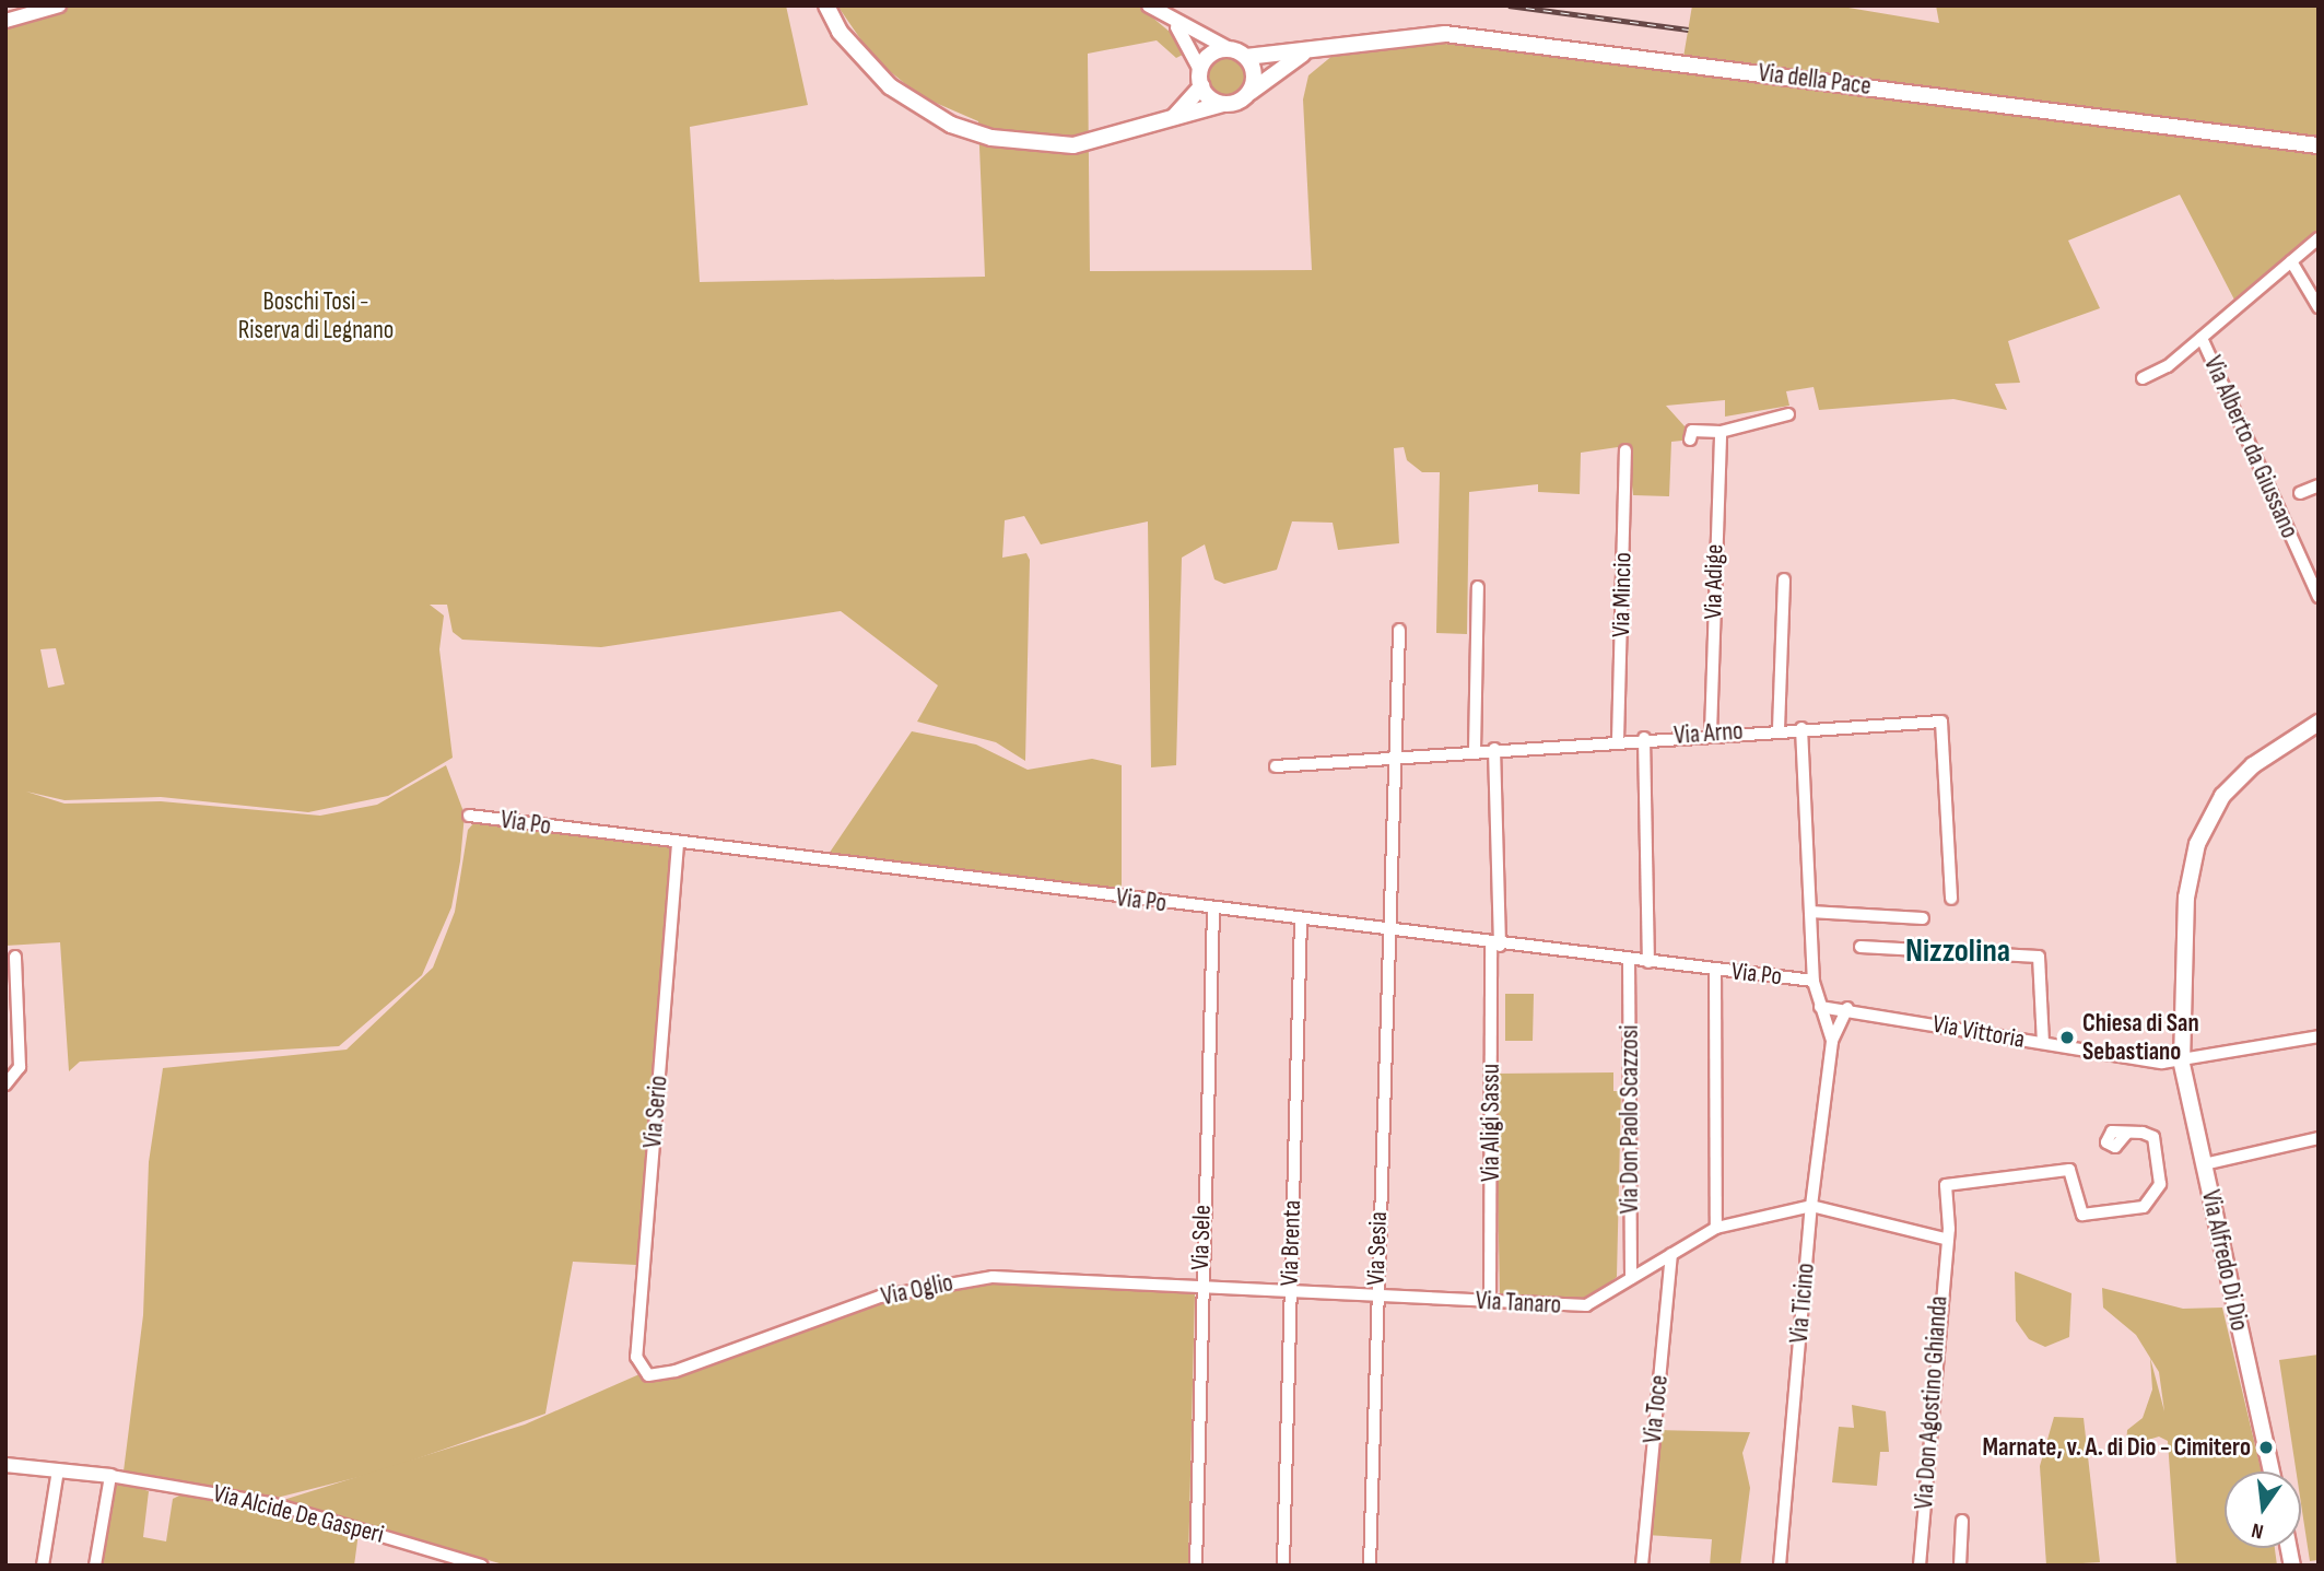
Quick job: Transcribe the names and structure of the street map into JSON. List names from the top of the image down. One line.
{"streets":{"main road":["Via della Pace","Via Alfredo Di Dio"],"street":["Via Alberto da Giussano","Via Adige","Via Mincio","Via Arno","Via Po","Via Vittoria","Via Serio","Via Don Paolo Scazzosi","Via Aligi Sassu","Via Sele","Via Brenta","Via Sesia","Via Oglio","Via Tanaro","Via Ticino","Via Don Agostino Ghianda","Via Toce","Via Alcide De Gasperi"]},"crossings":[["Via Adige","Via Arno"],["Via Mincio","Via Arno"],["Via Arno","Via Aligi Sassu"],["Via Arno","Via Sesia"],["Via Po","Via Serio"],["Via Po","Via Don Paolo Scazzosi"],["Via Po","Via Aligi Sassu"],["Via Po","Via Sele"],["Via Po","Via Brenta"],["Via Po","Via Sesia"],["Via Vittoria","Via Alfredo Di Dio"],["Via Serio","Via Oglio"],["Via Don Paolo Scazzosi","Via Tanaro"],["Via Aligi Sassu","Via Tanaro"],["Via Sele","Via Oglio"],["Via Sele","Via Tanaro"],["Via Brenta","Via Tanaro"],["Via Sesia","Via Tanaro"],["Via Oglio","Via Tanaro"],["Via Tanaro","Via Ticino"],["Via Tanaro","Via Toce"]],"districts":["Nizzolina"],"parks":["Boschi Tosi - Riserva di Legnano"],"places":["Chiesa di San Sebastiano","Marnate, v. A. di Dio - Cimitero"],"north":"bottom"}
